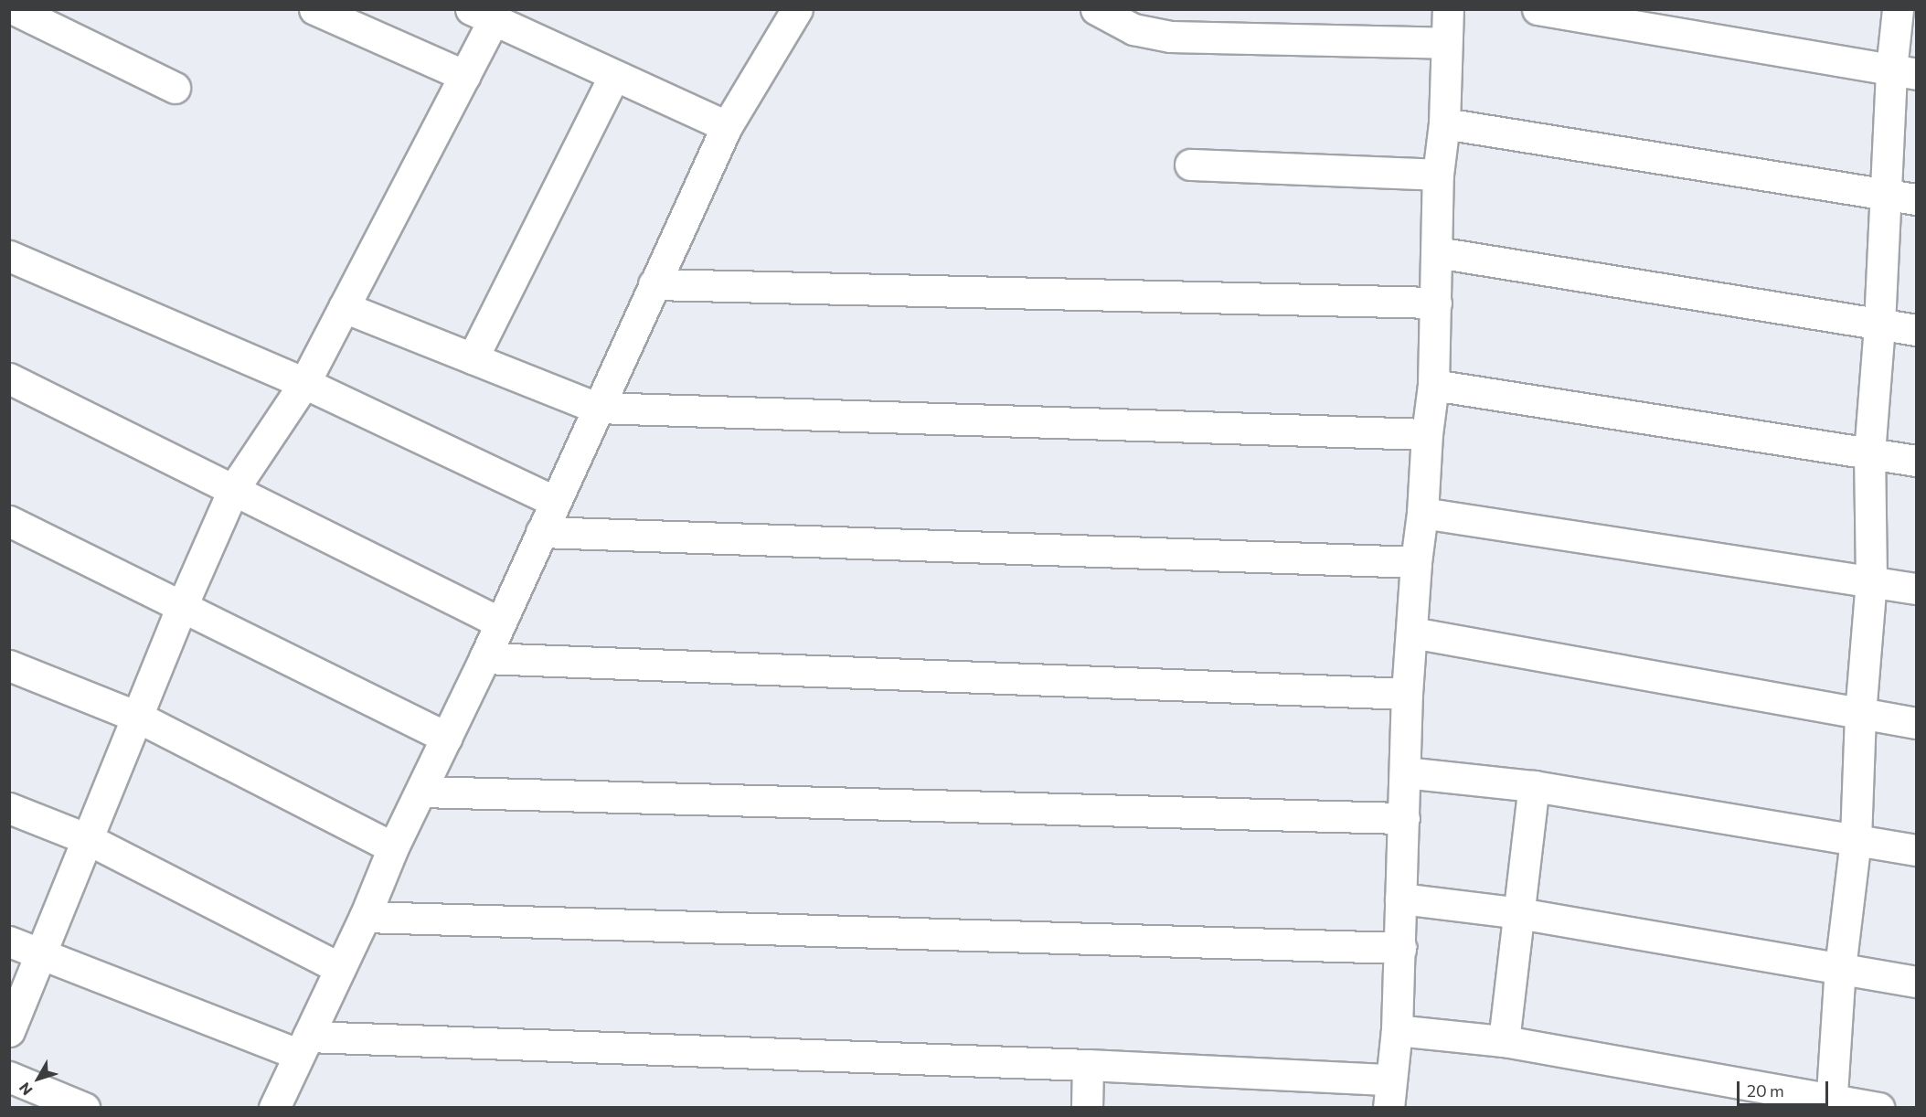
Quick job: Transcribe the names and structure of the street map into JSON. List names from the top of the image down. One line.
{"scale_bar":"20 m","north":"bottom left"}
